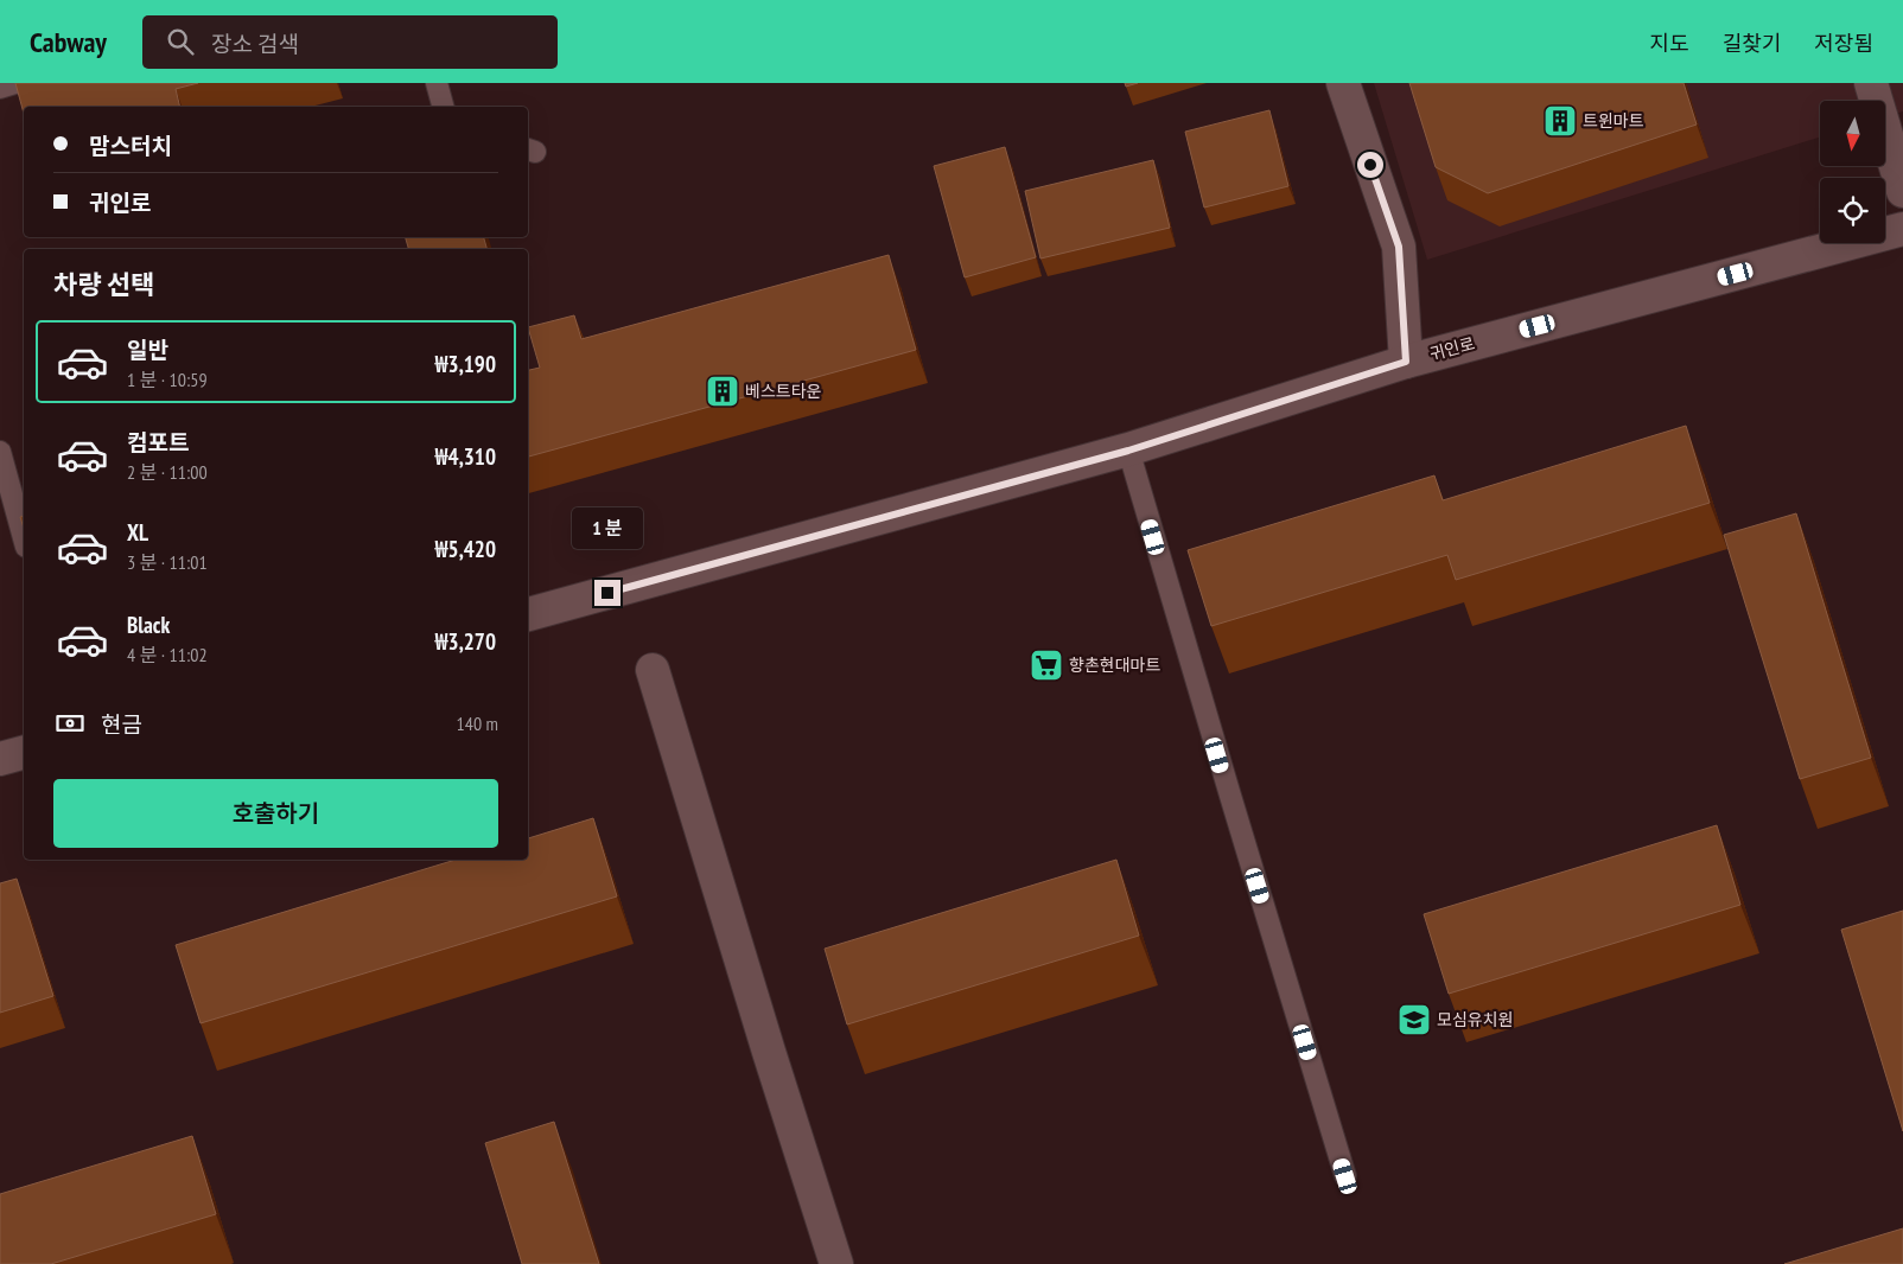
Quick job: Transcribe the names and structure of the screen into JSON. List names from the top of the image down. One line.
{"streets":{"street":["귀인로"]},"places":{"building":["트윈마트","베스트타운"],"supermarket":["향촌현대마트"],"school or university":["모심유치원"]},"north":"bottom","page":{"header":"Cabway","search":"장소 검색","nav":["지도","길찾기","저장됨"],"banner":["맘스터치","귀인로"],"heading":"차량 선택","list":[{"name":"일반","note":"1 분 · 10:59","value":"₩3,190"},{"name":"컴포트","note":"2 분 · 11:00","value":"₩4,310"},{"name":"XL","note":"3 분 · 11:01","value":"₩5,420"},{"name":"Black","note":"4 분 · 11:02","value":"₩3,270"}],"bubble":"1 분","pay":["현금","140 m"],"buttons":"호출하기"}}
